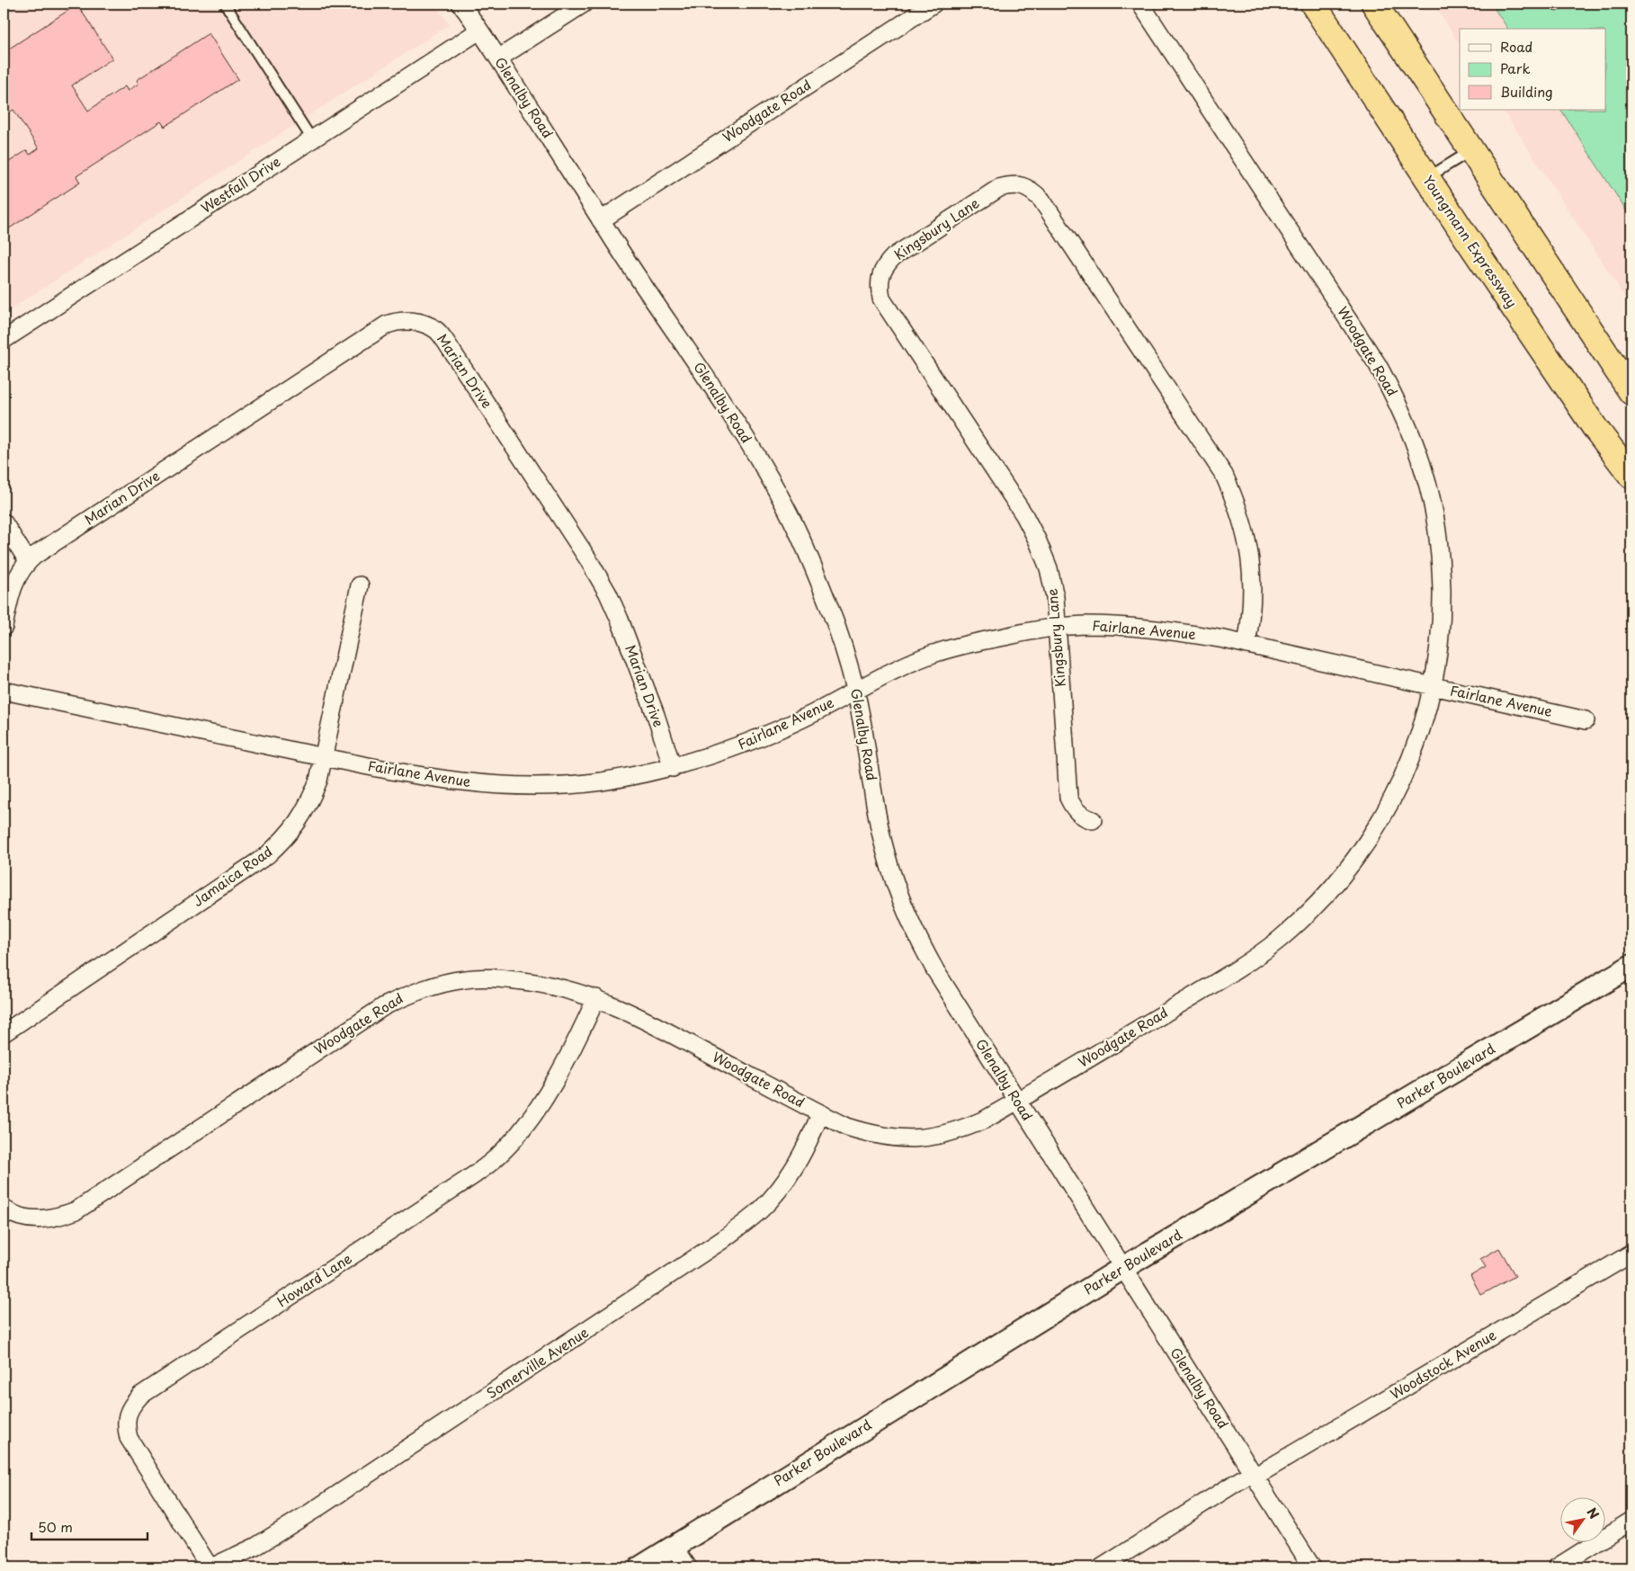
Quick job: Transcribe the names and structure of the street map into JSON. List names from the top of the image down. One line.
{"streets":{"highway":["Youngmann Expressway"],"street":["Glenalby Road","Woodgate Road","Westfall Drive","Kingsbury Lane","Marian Drive","Fairlane Avenue","Jamaica Road","Parker Boulevard","Howard Lane","Somerville Avenue","Woodstock Avenue"]},"crossings":[["Glenalby Road","Woodgate Road"],["Glenalby Road","Westfall Drive"],["Glenalby Road","Fairlane Avenue"],["Glenalby Road","Parker Boulevard"],["Glenalby Road","Woodstock Avenue"],["Woodgate Road","Fairlane Avenue"],["Woodgate Road","Howard Lane"],["Woodgate Road","Somerville Avenue"],["Kingsbury Lane","Fairlane Avenue"],["Marian Drive","Fairlane Avenue"],["Fairlane Avenue","Jamaica Road"],["Howard Lane","Somerville Avenue"]],"legend":["Road","Park","Building"],"scale_bar":"50 m","north":"top right"}
